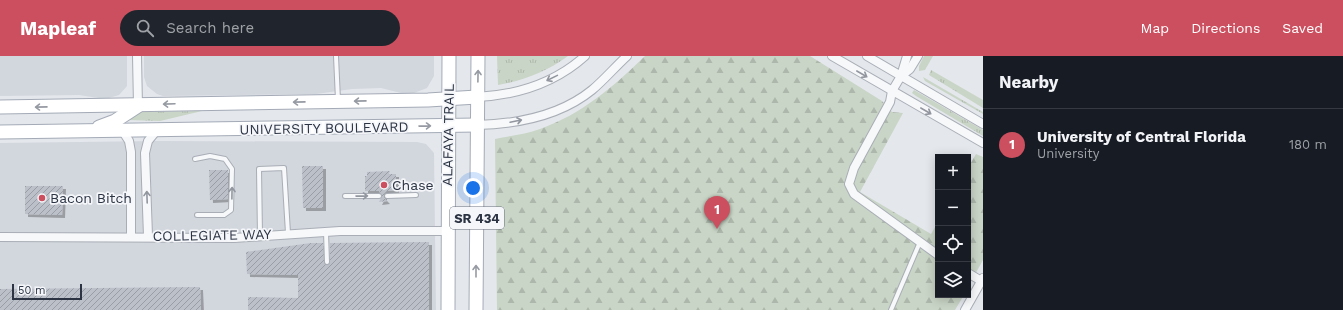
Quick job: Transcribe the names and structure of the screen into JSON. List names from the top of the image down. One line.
{"streets":{"main road":["UNIVERSITY BOULEVARD","ALAFAYA TRAIL","SR 434"],"street":["COLLEGIATE WAY"]},"crossings":[["UNIVERSITY BOULEVARD","ALAFAYA TRAIL"],["ALAFAYA TRAIL","COLLEGIATE WAY"]],"places":["Chase","Bacon Bitch"],"scale_bar":"50 m","page":{"header":"Mapleaf","search":"Search here","nav":["Map","Directions","Saved"],"heading":"Nearby","list":[{"mark":"1","name":"University of Central Florida","note":"University","value":"180 m"}],"map_buttons":["+","−"],"pins":"1","scale":"50 m"}}
